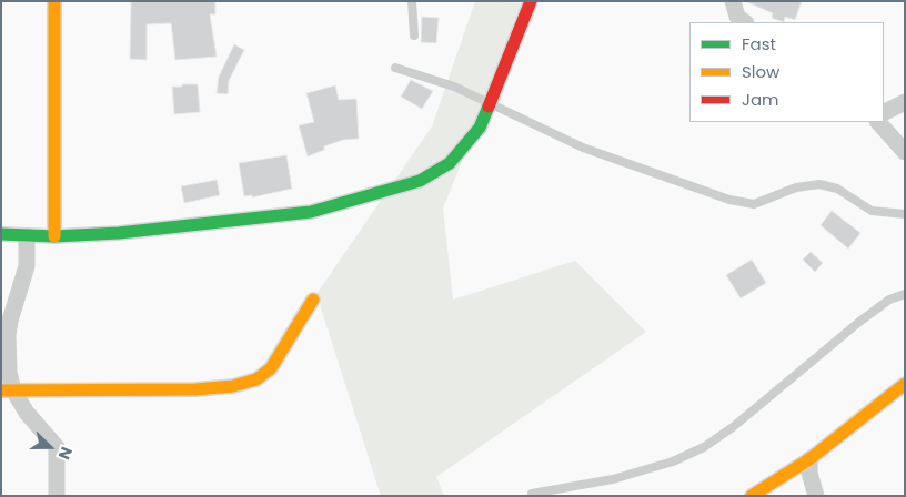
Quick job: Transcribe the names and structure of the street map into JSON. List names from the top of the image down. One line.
{"legend":["Fast","Slow","Jam"],"north":"right"}
